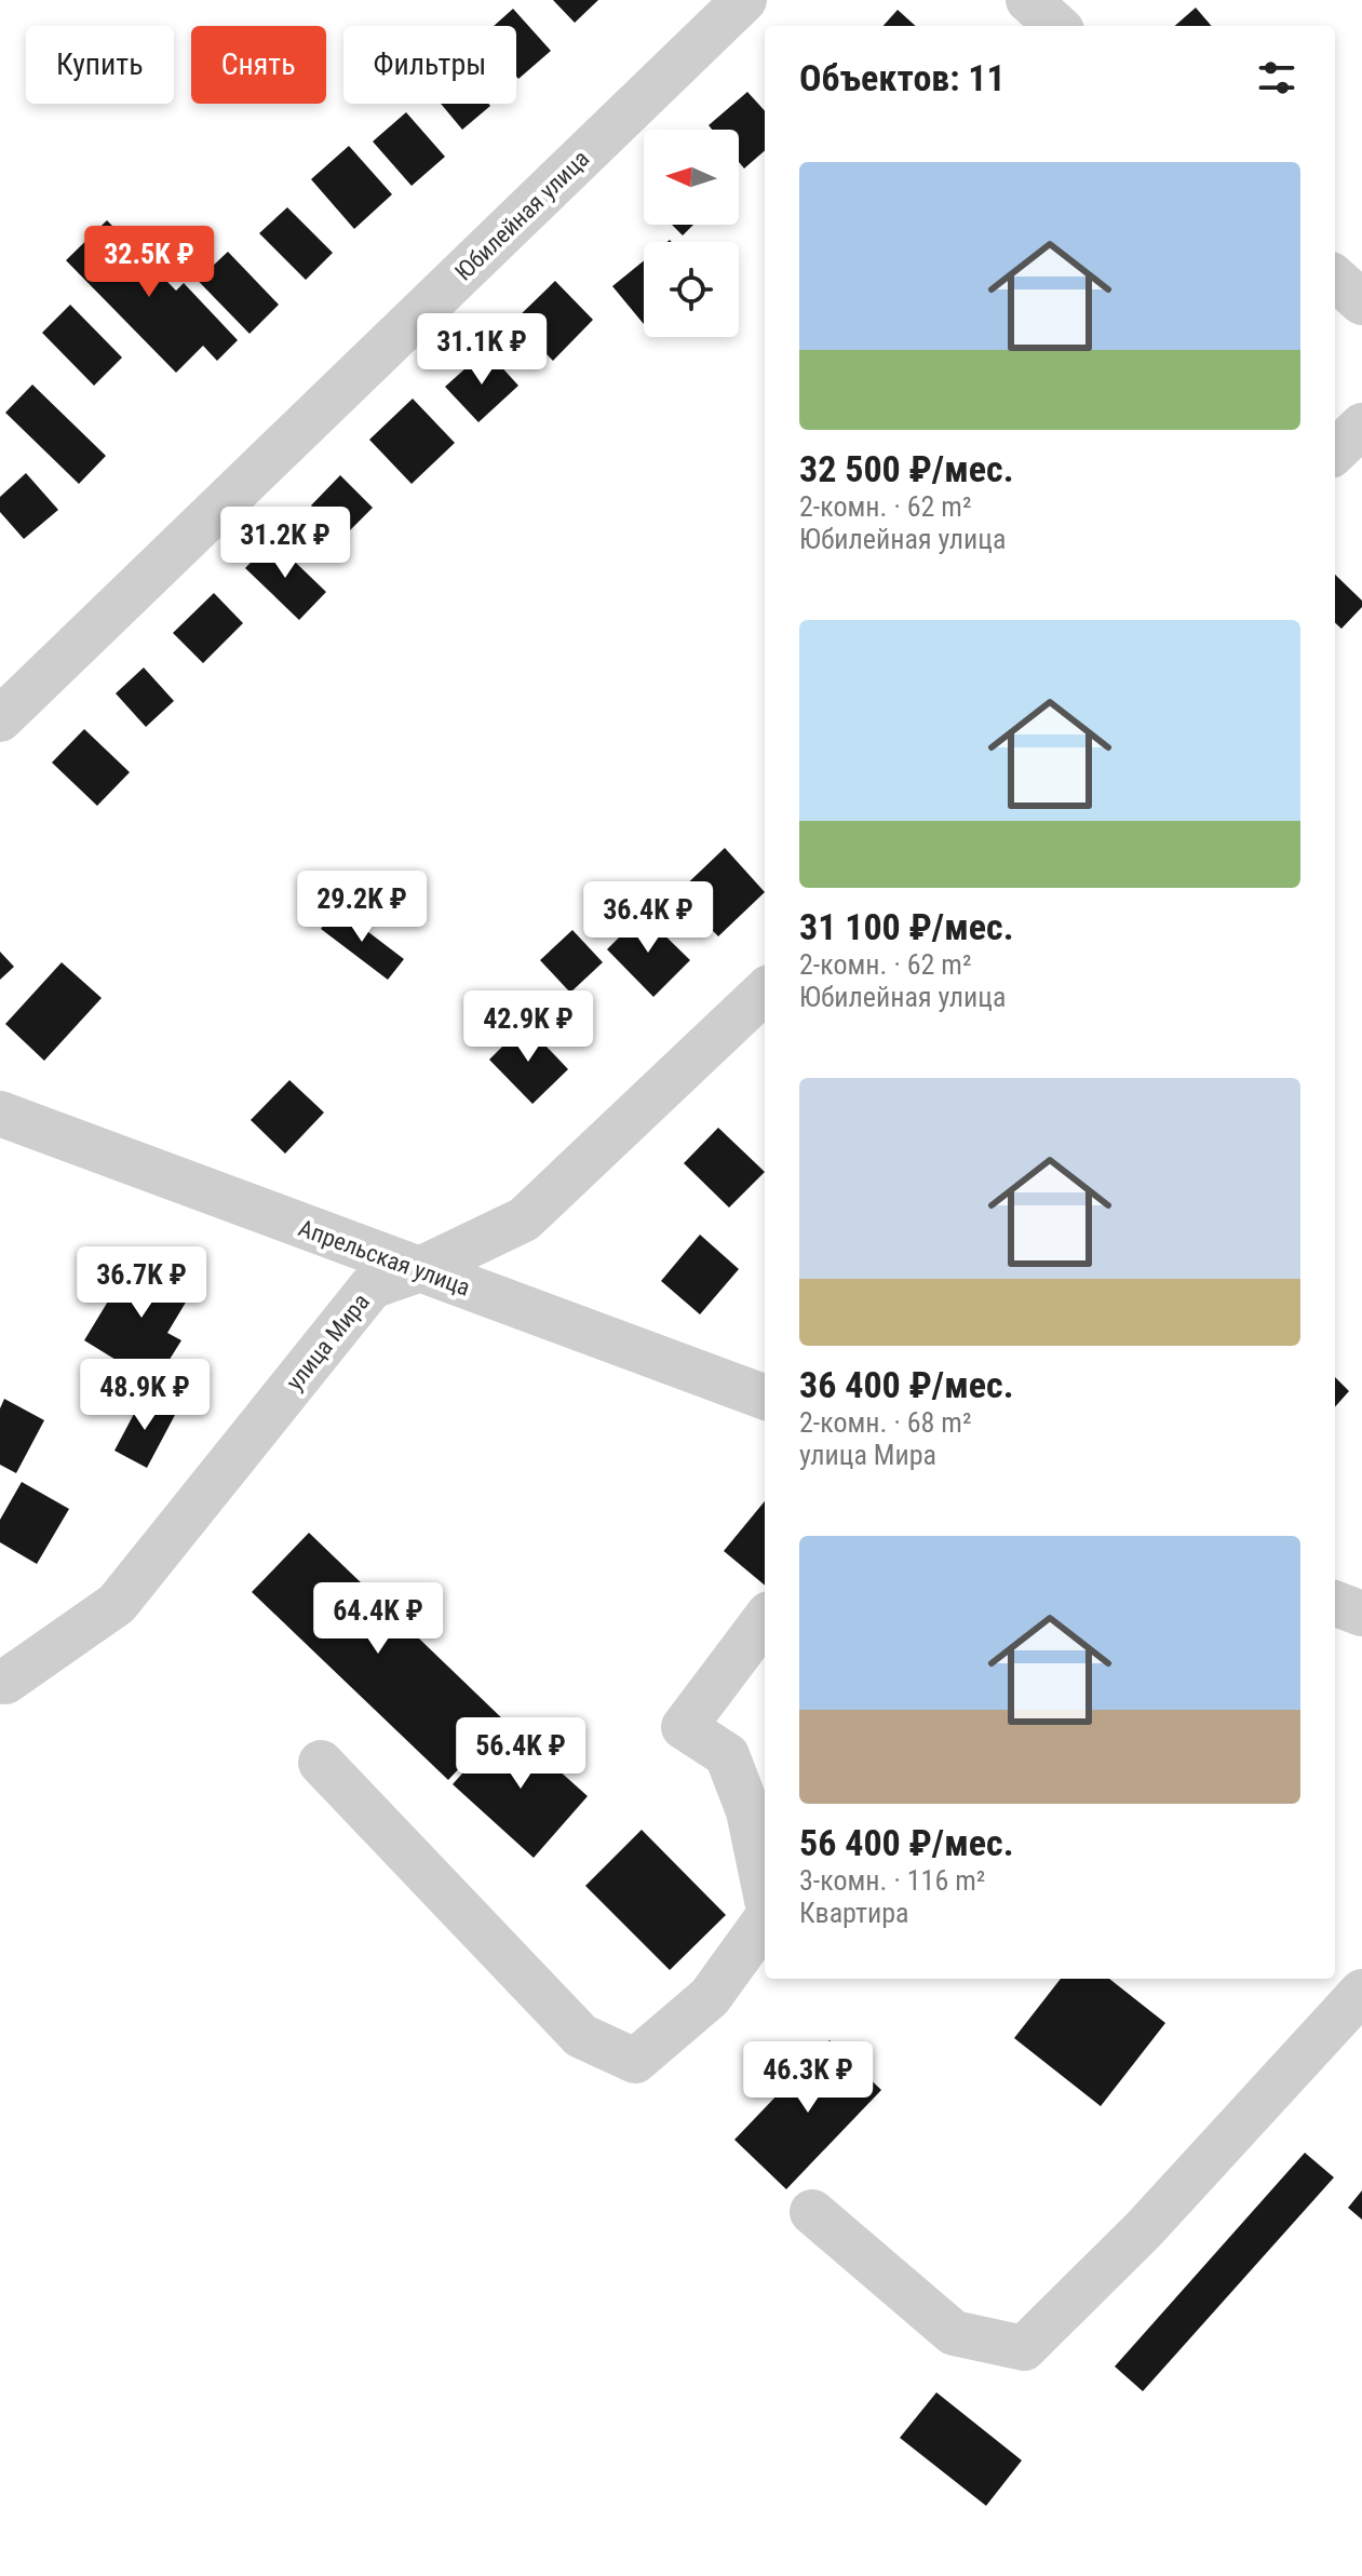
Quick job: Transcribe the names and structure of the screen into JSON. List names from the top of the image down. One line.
{"streets":{"street":["Юбилейная улица","Апрельская улица","улица Мира"]},"crossings":[["Апрельская улица","улица Мира"]],"north":"left","page":{"chip":["Купить","Снять","Фильтры"],"heading":"Объектов: 11","list":[{"name":"32 500 ₽/мес.","note":"2-комн. · 62 m² · Юбилейная улица"},{"name":"31 100 ₽/мес.","note":"2-комн. · 62 m² · Юбилейная улица"},{"name":"36 400 ₽/мес.","note":"2-комн. · 68 m² · улица Мира"},{"name":"56 400 ₽/мес.","note":"3-комн. · 116 m² · Квартира"}],"price":["32.5K ₽","31.1K ₽","31.2K ₽","29.2K ₽","36.4K ₽","42.9K ₽","36.7K ₽","48.9K ₽","64.4K ₽","56.4K ₽","46.3K ₽"]}}
